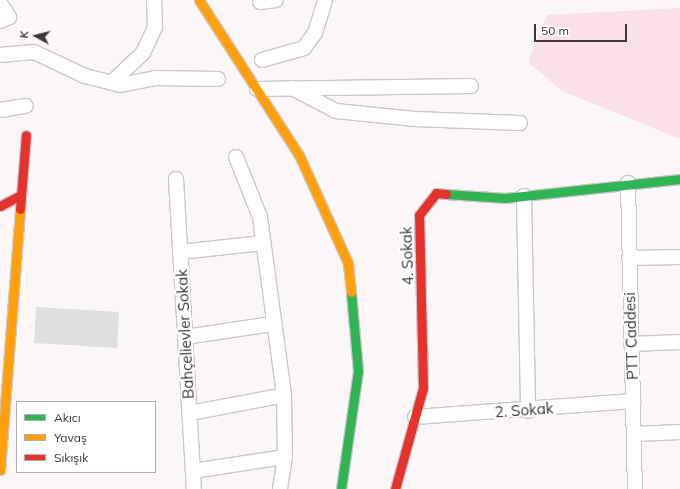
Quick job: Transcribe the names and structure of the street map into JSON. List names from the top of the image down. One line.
{"streets":{"street":["4. Sokak","Bahçelievler Sokak","PTT Caddesi","2. Sokak"]},"crossings":[["4. Sokak","PTT Caddesi"],["4. Sokak","2. Sokak"],["PTT Caddesi","2. Sokak"]],"legend":["Akıcı","Yavaş","Sıkışık"],"scale_bar":"50 m","north":"left"}
